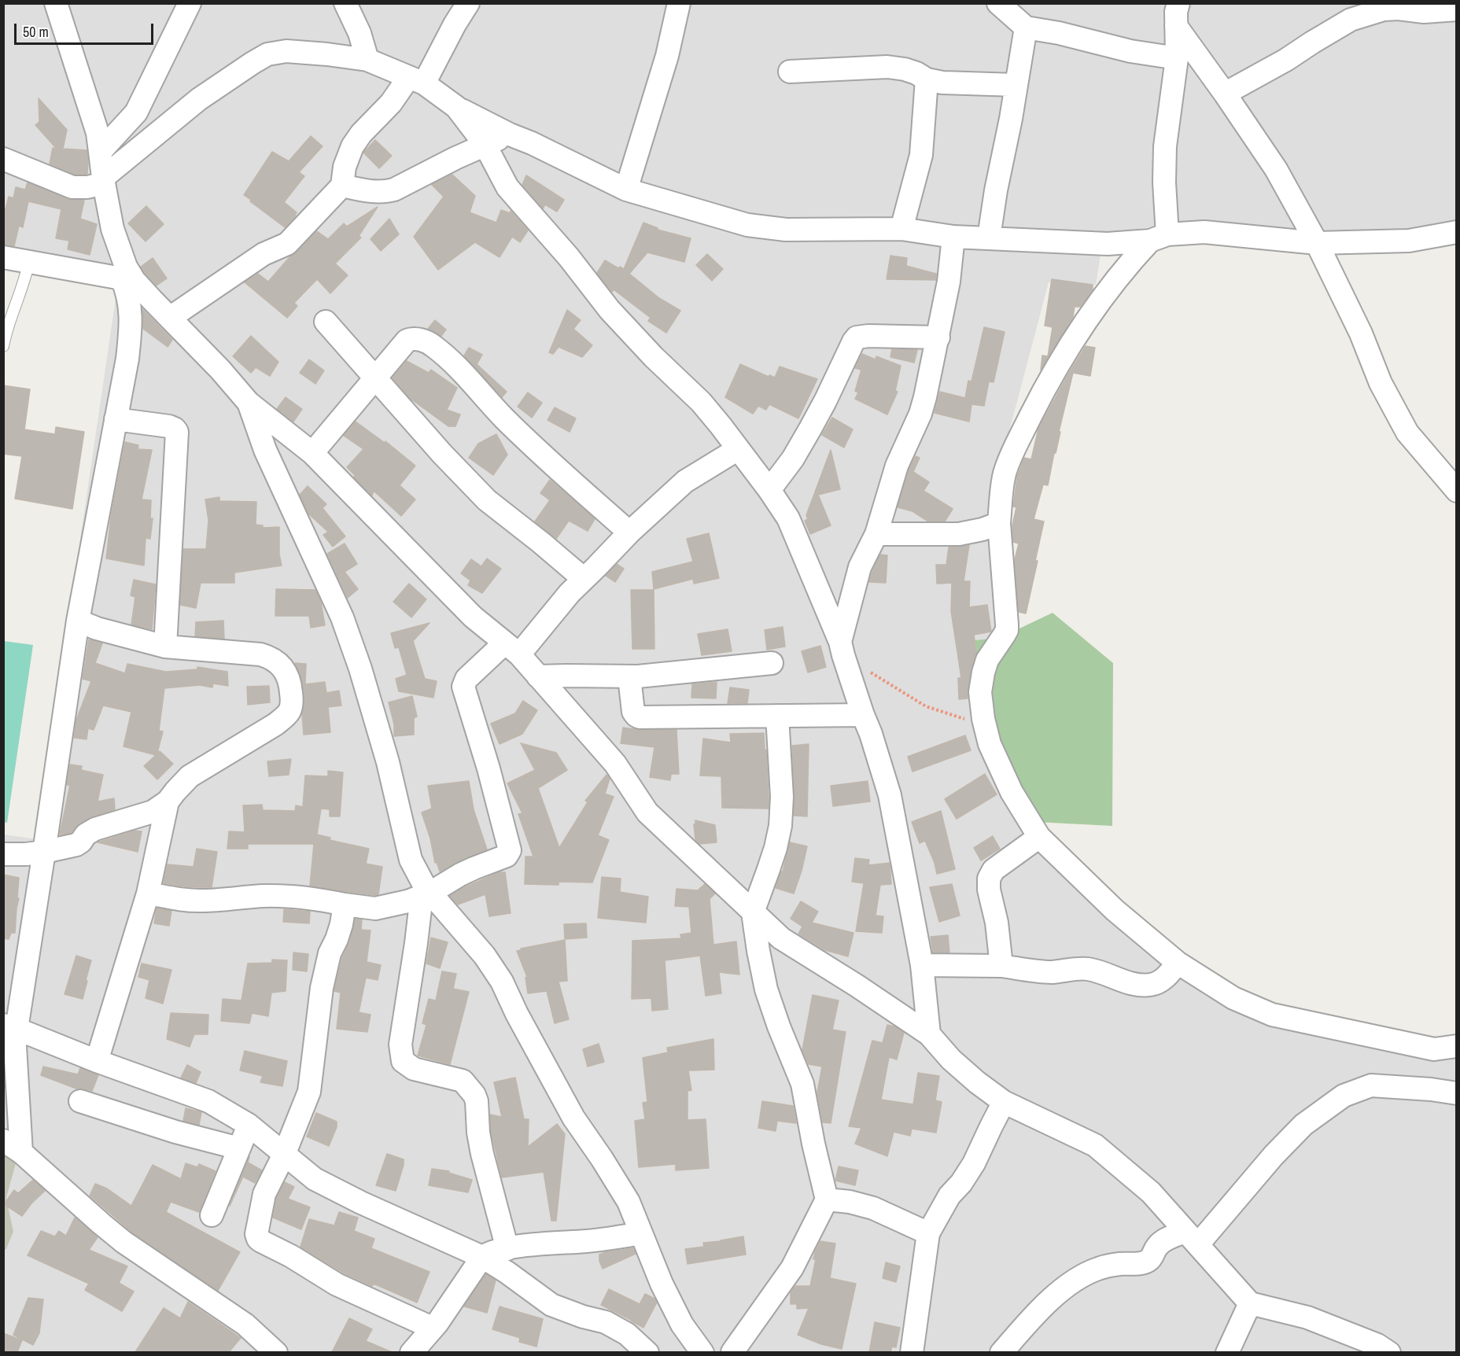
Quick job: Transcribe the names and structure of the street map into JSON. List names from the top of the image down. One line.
{"scale_bar":"50 m"}
